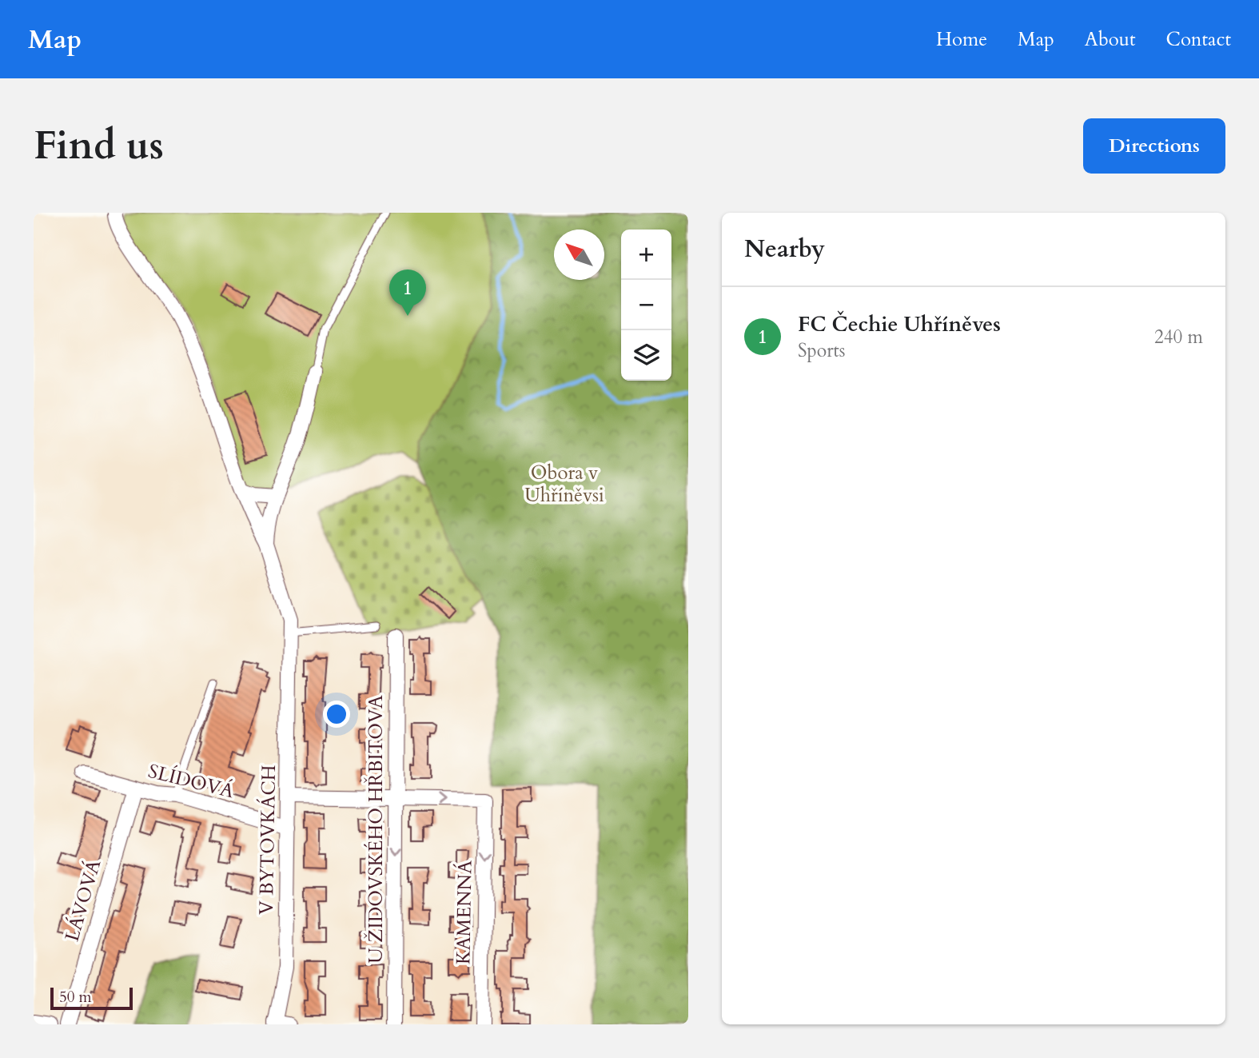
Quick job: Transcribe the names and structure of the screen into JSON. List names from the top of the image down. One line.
{"streets":{"street":["SLÍDOVÁ","U ŽIDOVSKÉHO HŘBITOVA","V BYTOVKÁCH","LÁVOVÁ","KAMENNÁ"]},"crossings":[["SLÍDOVÁ","V BYTOVKÁCH"],["SLÍDOVÁ","LÁVOVÁ"],["U ŽIDOVSKÉHO HŘBITOVA","KAMENNÁ"]],"one_way":["U ŽIDOVSKÉHO HŘBITOVA"],"parks":["Obora v Uhříněvsi"],"scale_bar":"50 m","north":"top left","page":{"header":"Map","nav":["Home","Map","About","Contact"],"buttons":"Directions","title":"Find us","heading":"Nearby","map_buttons":["+","−"],"pins":"1","list":[{"mark":"1","name":"FC Čechie Uhříněves","note":"Sports","value":"240 m"}],"scale":"50 m"}}
